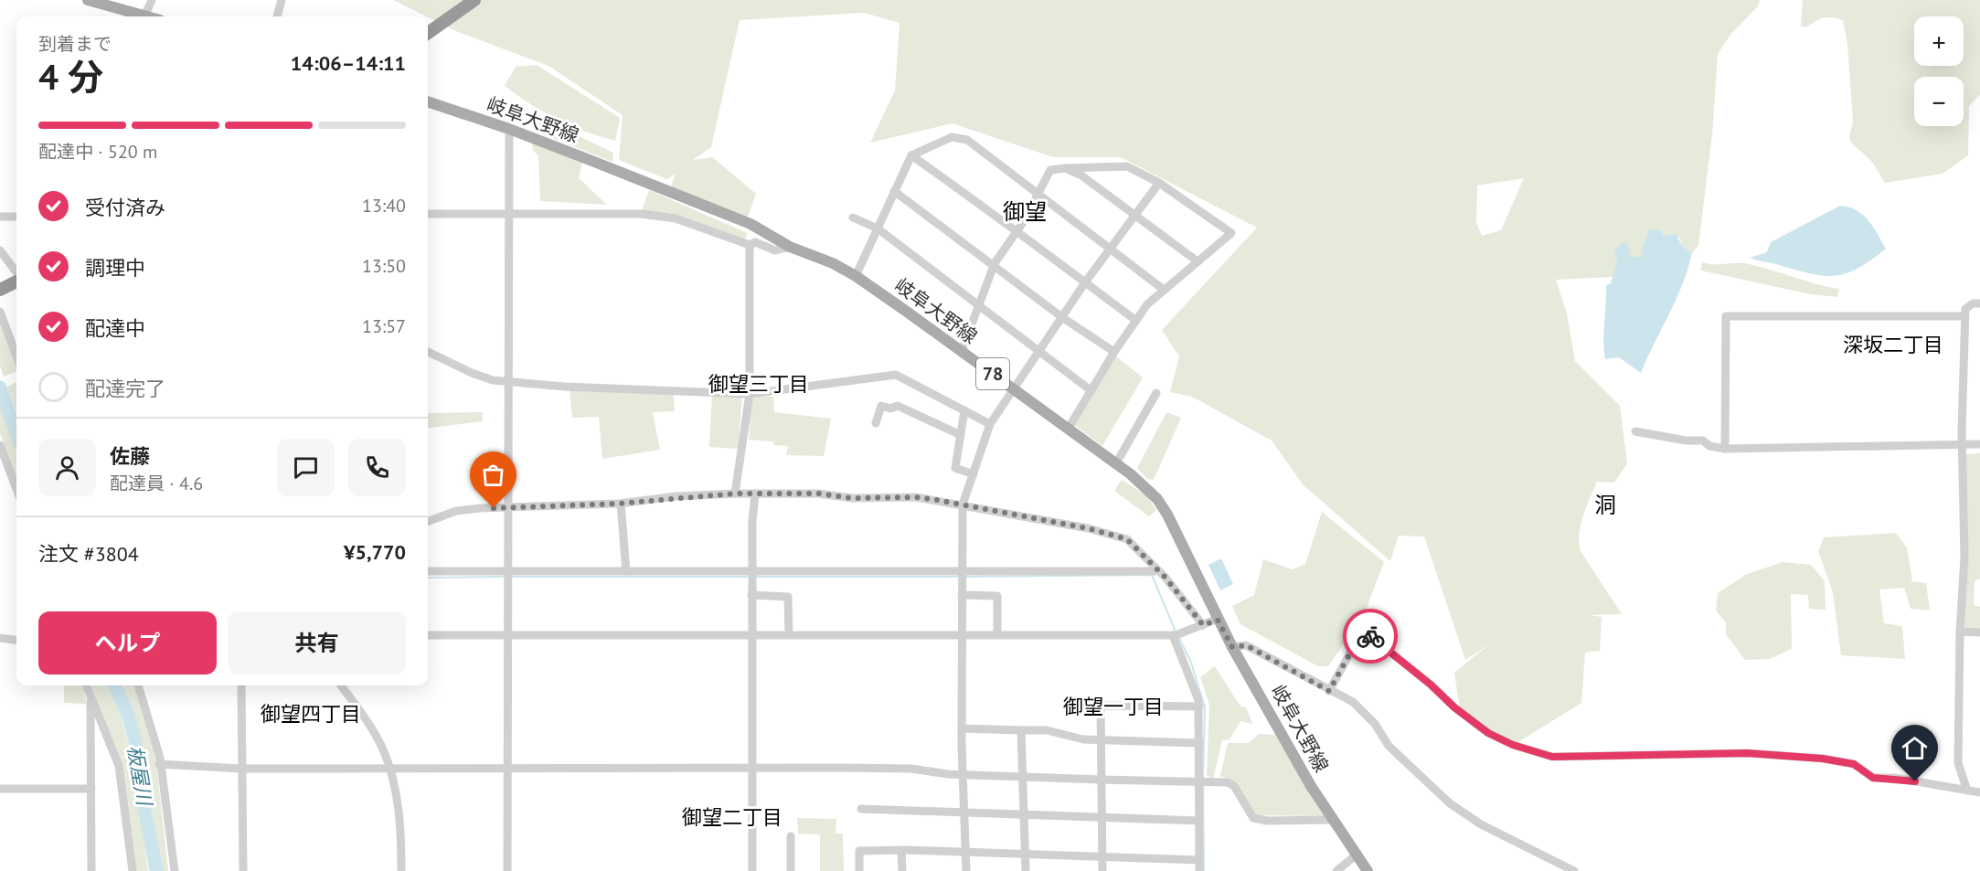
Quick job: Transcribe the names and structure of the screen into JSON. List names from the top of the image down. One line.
{"streets":{"main road":["岐阜大野線","78"]},"districts":["御望","深坂二丁目","御望三丁目","洞","御望一丁目","御望四丁目","御望二丁目"],"water":["板屋川"],"page":{"map_buttons":["+","−"],"heading":["4 分","到着まで","14:06–14:11"],"panel":["佐藤","配達員 · 4.6","注文 #3804","¥5,770"],"bar":"配達中 · 520 m","list":[["受付済み","13:40"],["調理中","13:50"],["配達中","13:57"],"配達完了"],"buttons":["ヘルプ","共有"]}}
